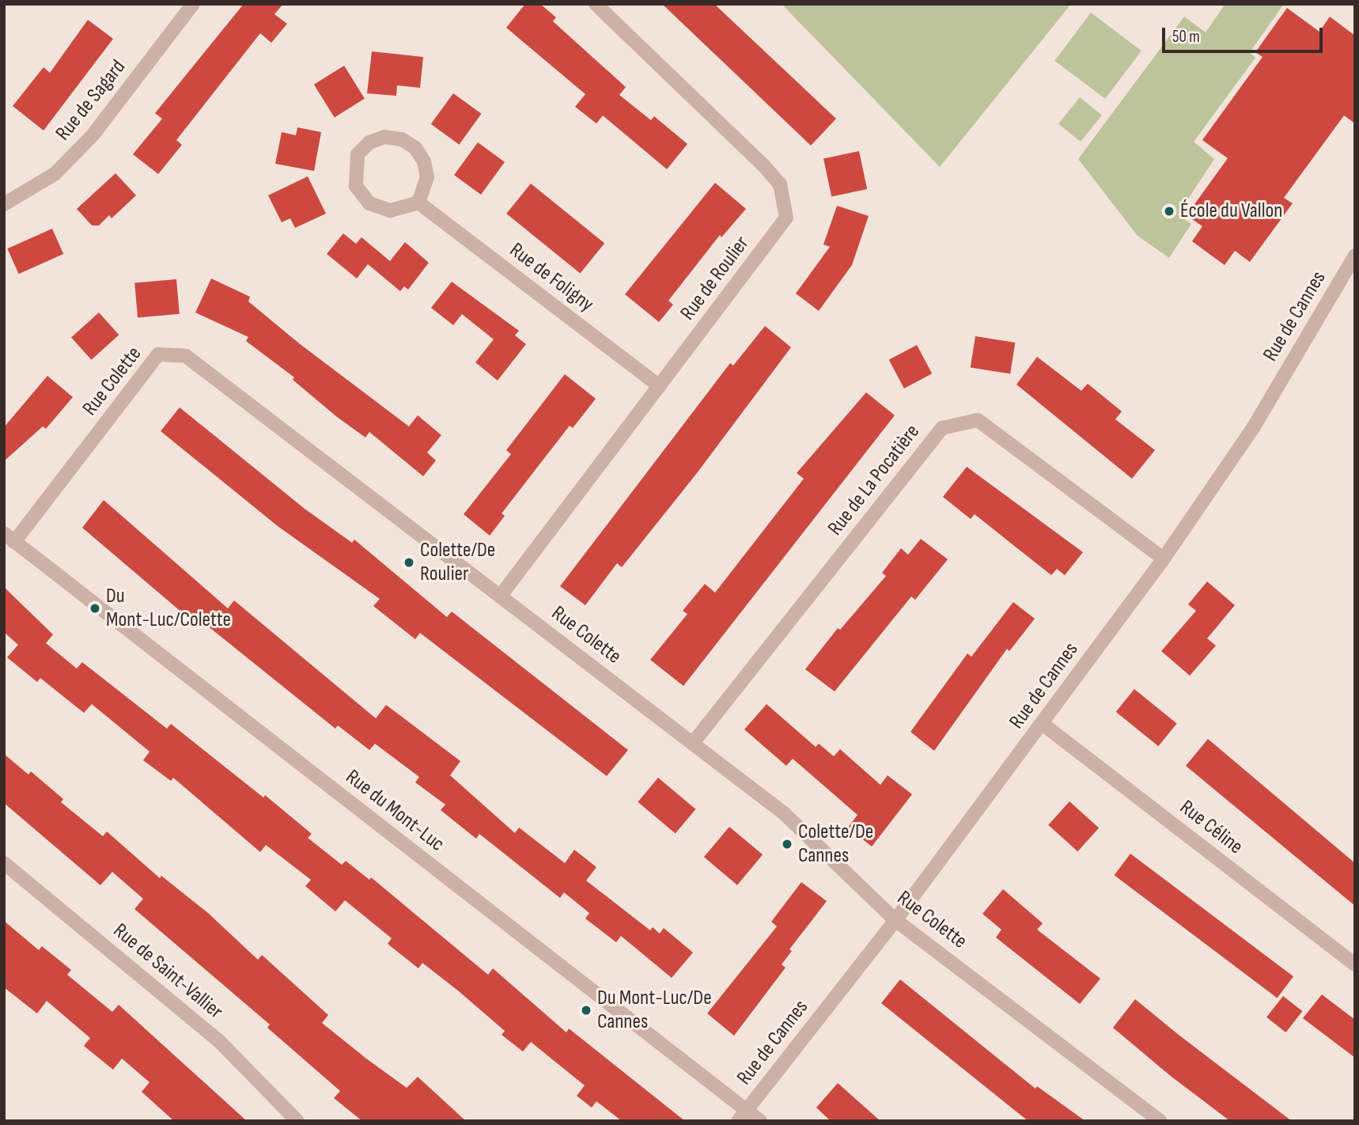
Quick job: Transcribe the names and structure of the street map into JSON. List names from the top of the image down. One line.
{"streets":{"street":["Rue de Sagard","Rue de Foligny","Rue de Roulier","Rue de Cannes","Rue Colette","Rue de La Pocatière","Rue du Mont-Luc","Rue Céline","Rue de Saint-Vallier"]},"crossings":[["Rue de Foligny","Rue de Roulier"],["Rue de Roulier","Rue Colette"],["Rue de Cannes","Rue Colette"],["Rue de Cannes","Rue de La Pocatière"],["Rue de Cannes","Rue du Mont-Luc"],["Rue de Cannes","Rue Céline"],["Rue Colette","Rue de La Pocatière"],["Rue Colette","Rue du Mont-Luc"]],"places":["École du Vallon","Colette/De Roulier","Du Mont-Luc/Colette","Colette/De Cannes","Du Mont-Luc/De Cannes"],"scale_bar":"50 m"}
